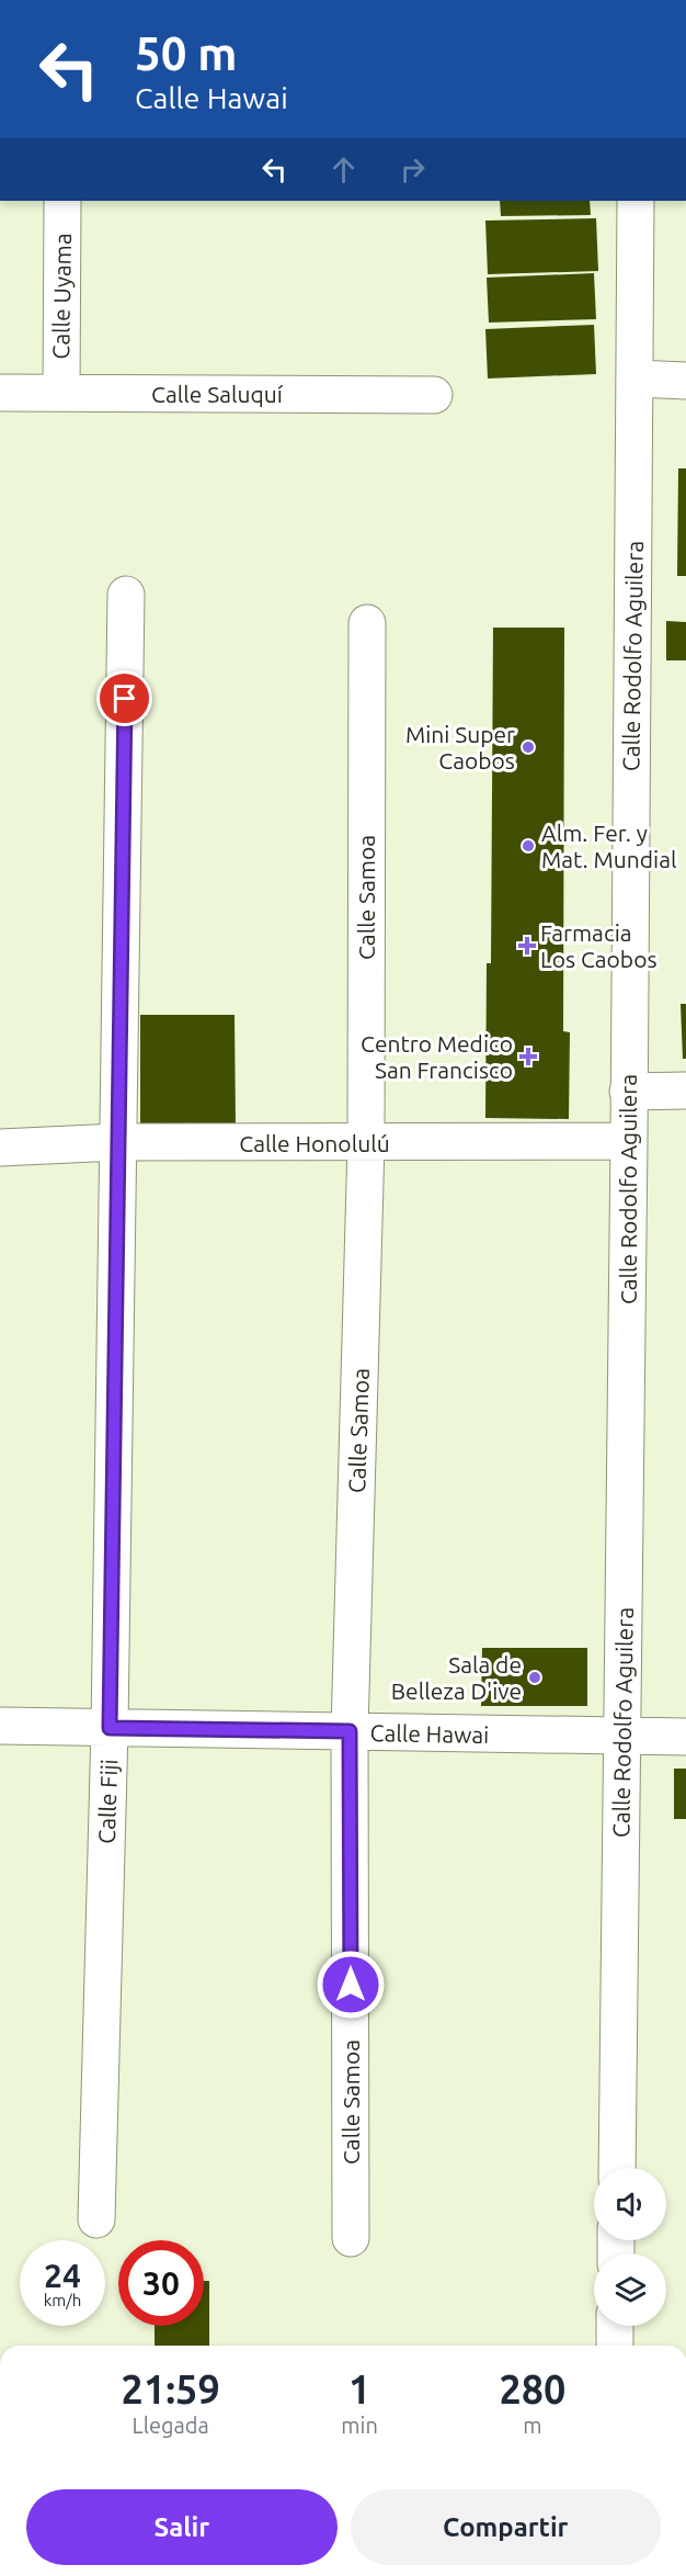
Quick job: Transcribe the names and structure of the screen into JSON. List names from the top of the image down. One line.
{"streets":{"street":["Calle Uyama","Calle Saluquí","Calle Rodolfo Aguilera","Calle Samoa","Calle Honolulú","Calle Hawai","Calle Fiji"]},"crossings":[["Calle Uyama","Calle Saluquí"],["Calle Rodolfo Aguilera","Calle Honolulú"],["Calle Rodolfo Aguilera","Calle Hawai"],["Calle Samoa","Calle Honolulú"],["Calle Samoa","Calle Hawai"],["Calle Honolulú","Calle Fiji"],["Calle Hawai","Calle Fiji"]],"places":{"other":["Mini Super Caobos","Alm. Fer. y Mat. Mundial","Sala de Belleza D'ive"],"health":["Farmacia Los Caobos","Centro Medico San Francisco"]},"page":{"turn":["50 m","Calle Hawai"],"speed":"24 km/h","limit":"30","eta":["21:59","Llegada","1","min","280","m"],"buttons":["Salir","Compartir"]}}
